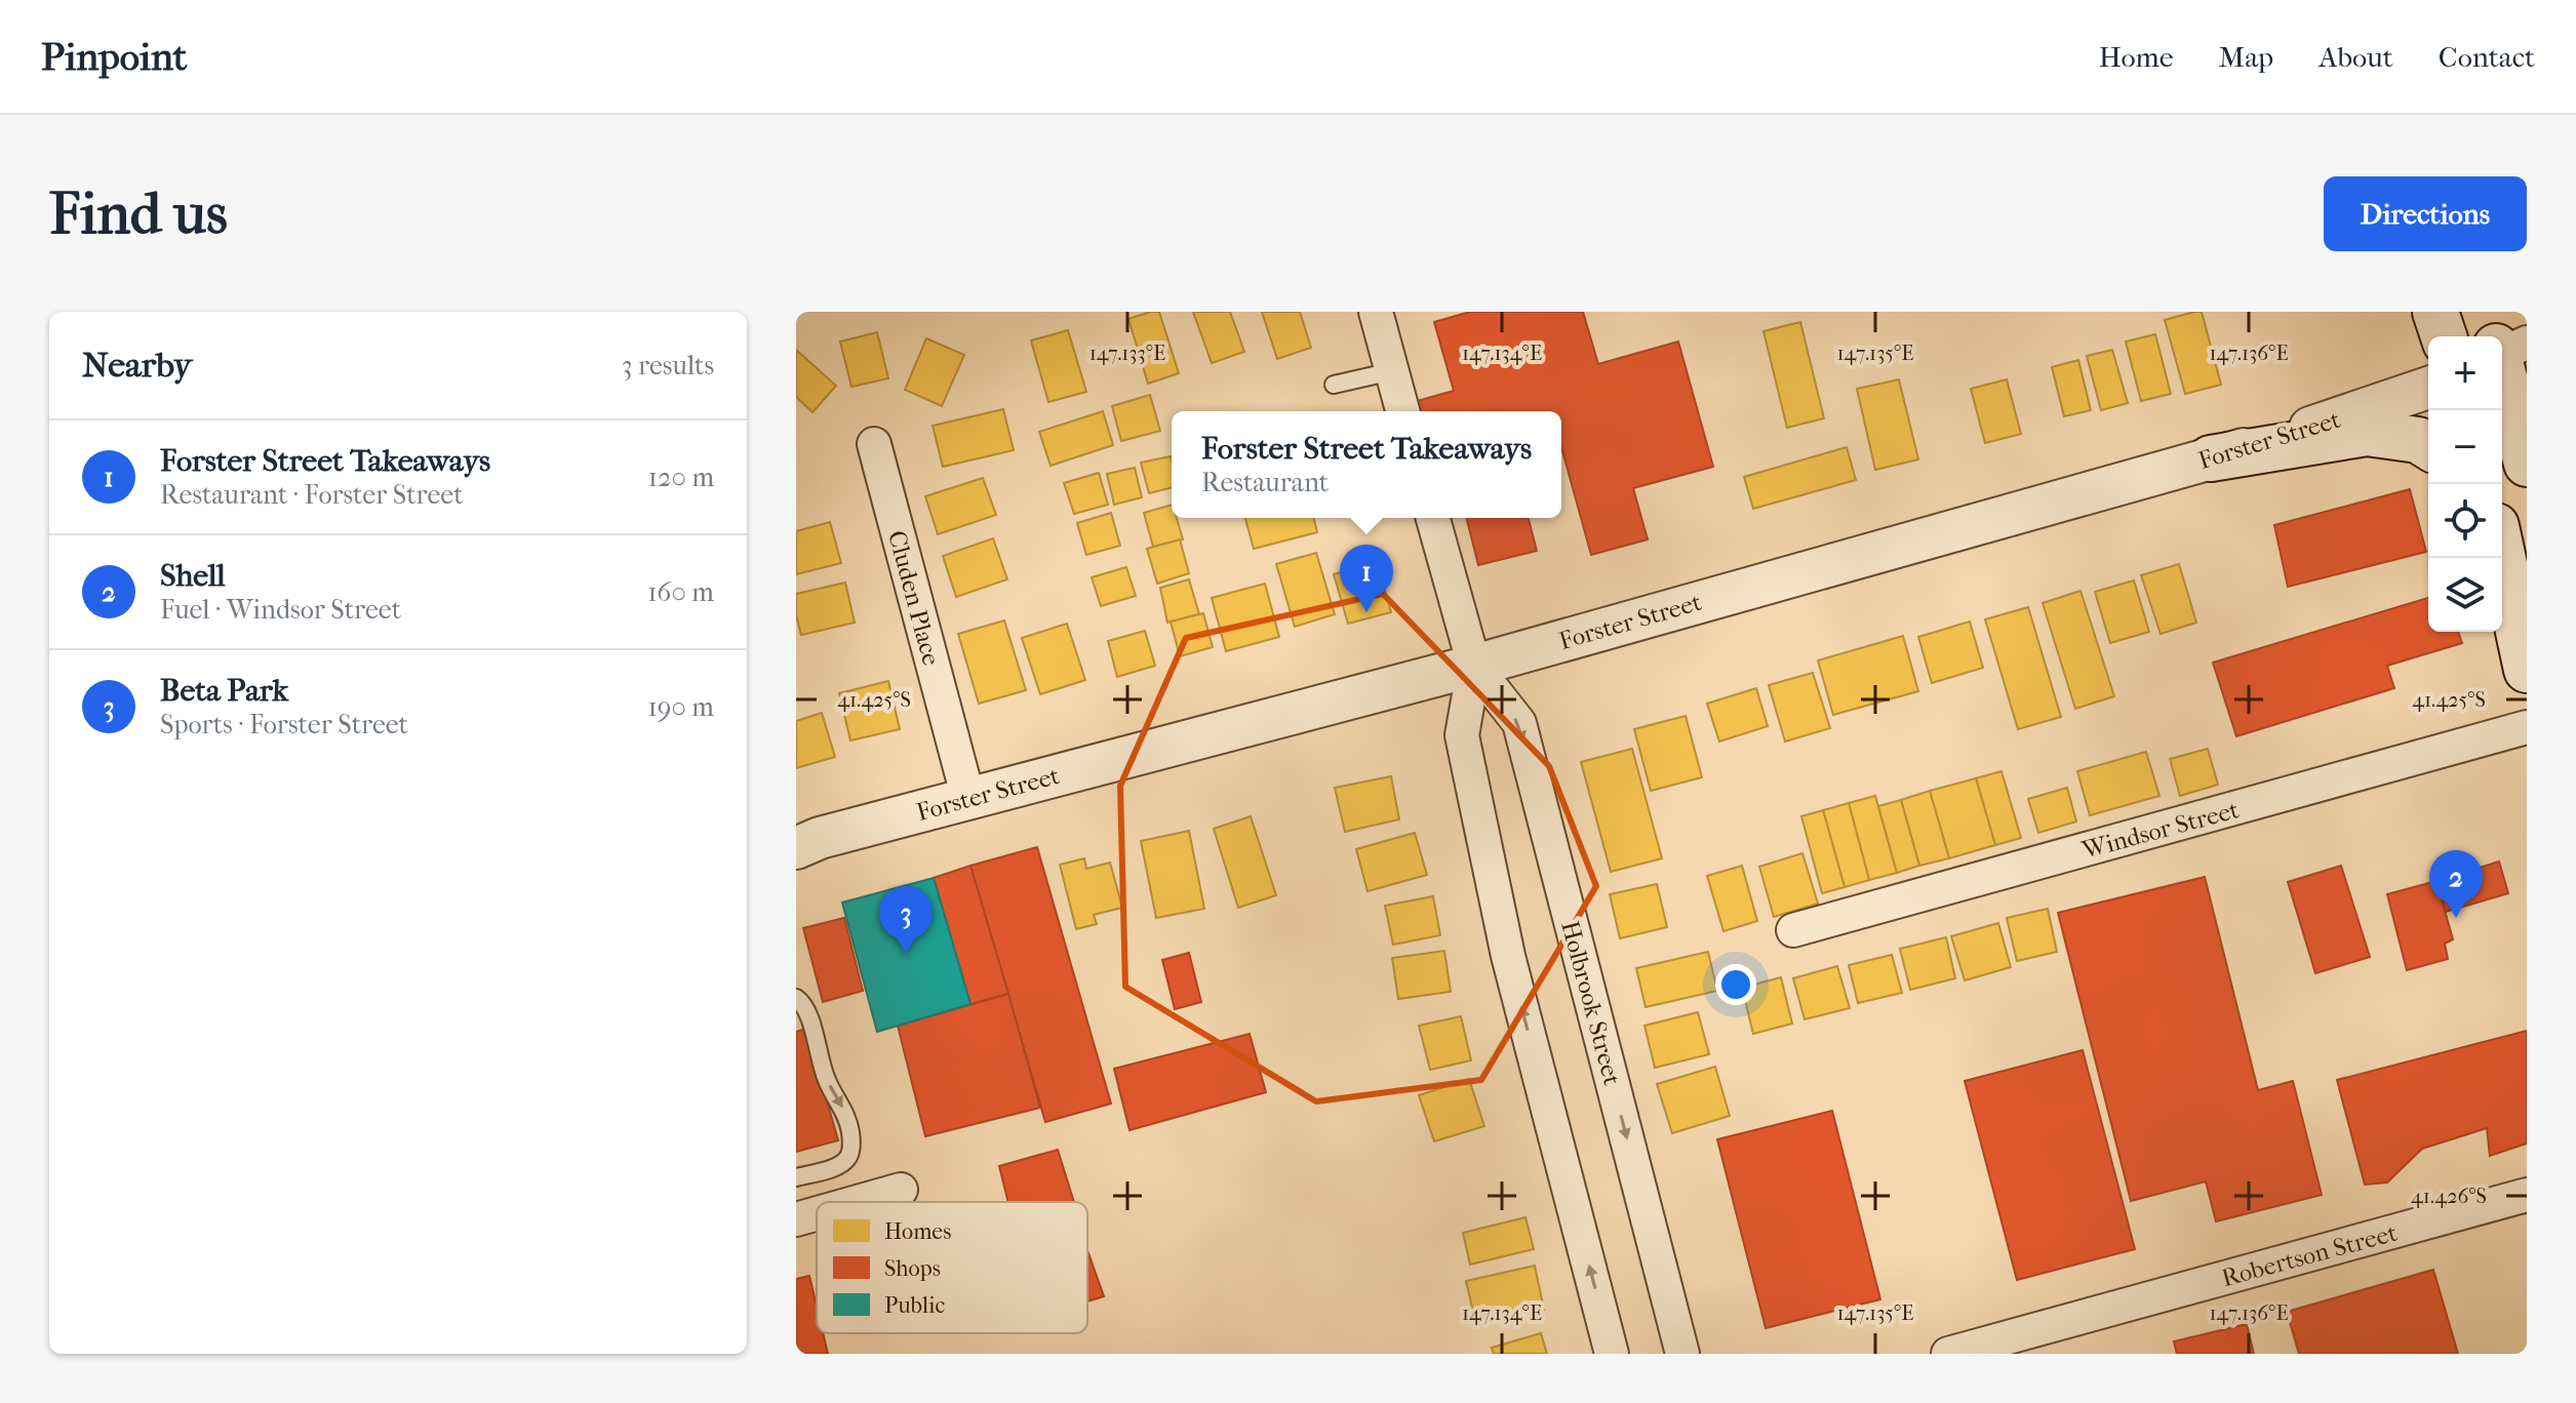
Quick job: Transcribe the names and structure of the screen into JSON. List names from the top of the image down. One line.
{"streets":{"street":["Forster Street","Cluden Place","Windsor Street","Holbrook Street","Robertson Street"]},"crossings":[["Forster Street","Cluden Place"],["Forster Street","Holbrook Street"]],"legend":["Homes","Shops","Public"],"page":{"header":"Pinpoint","nav":["Home","Map","About","Contact"],"buttons":"Directions","title":"Find us","heading":["Nearby","3 results"],"map_buttons":["+","−"],"popup":["Forster Street Takeaways","Restaurant"],"list":[{"mark":"1","name":"Forster Street Takeaways","note":"Restaurant · Forster Street","value":"120 m"},{"mark":"2","name":"Shell","note":"Fuel · Windsor Street","value":"160 m"},{"mark":"3","name":"Beta Park","note":"Sports · Forster Street","value":"190 m"}],"pins":["1","2","3"]},"coordinates":["147.133°E","147.134°E","147.135°E","147.136°E","41.425°S","41.426°S"]}
